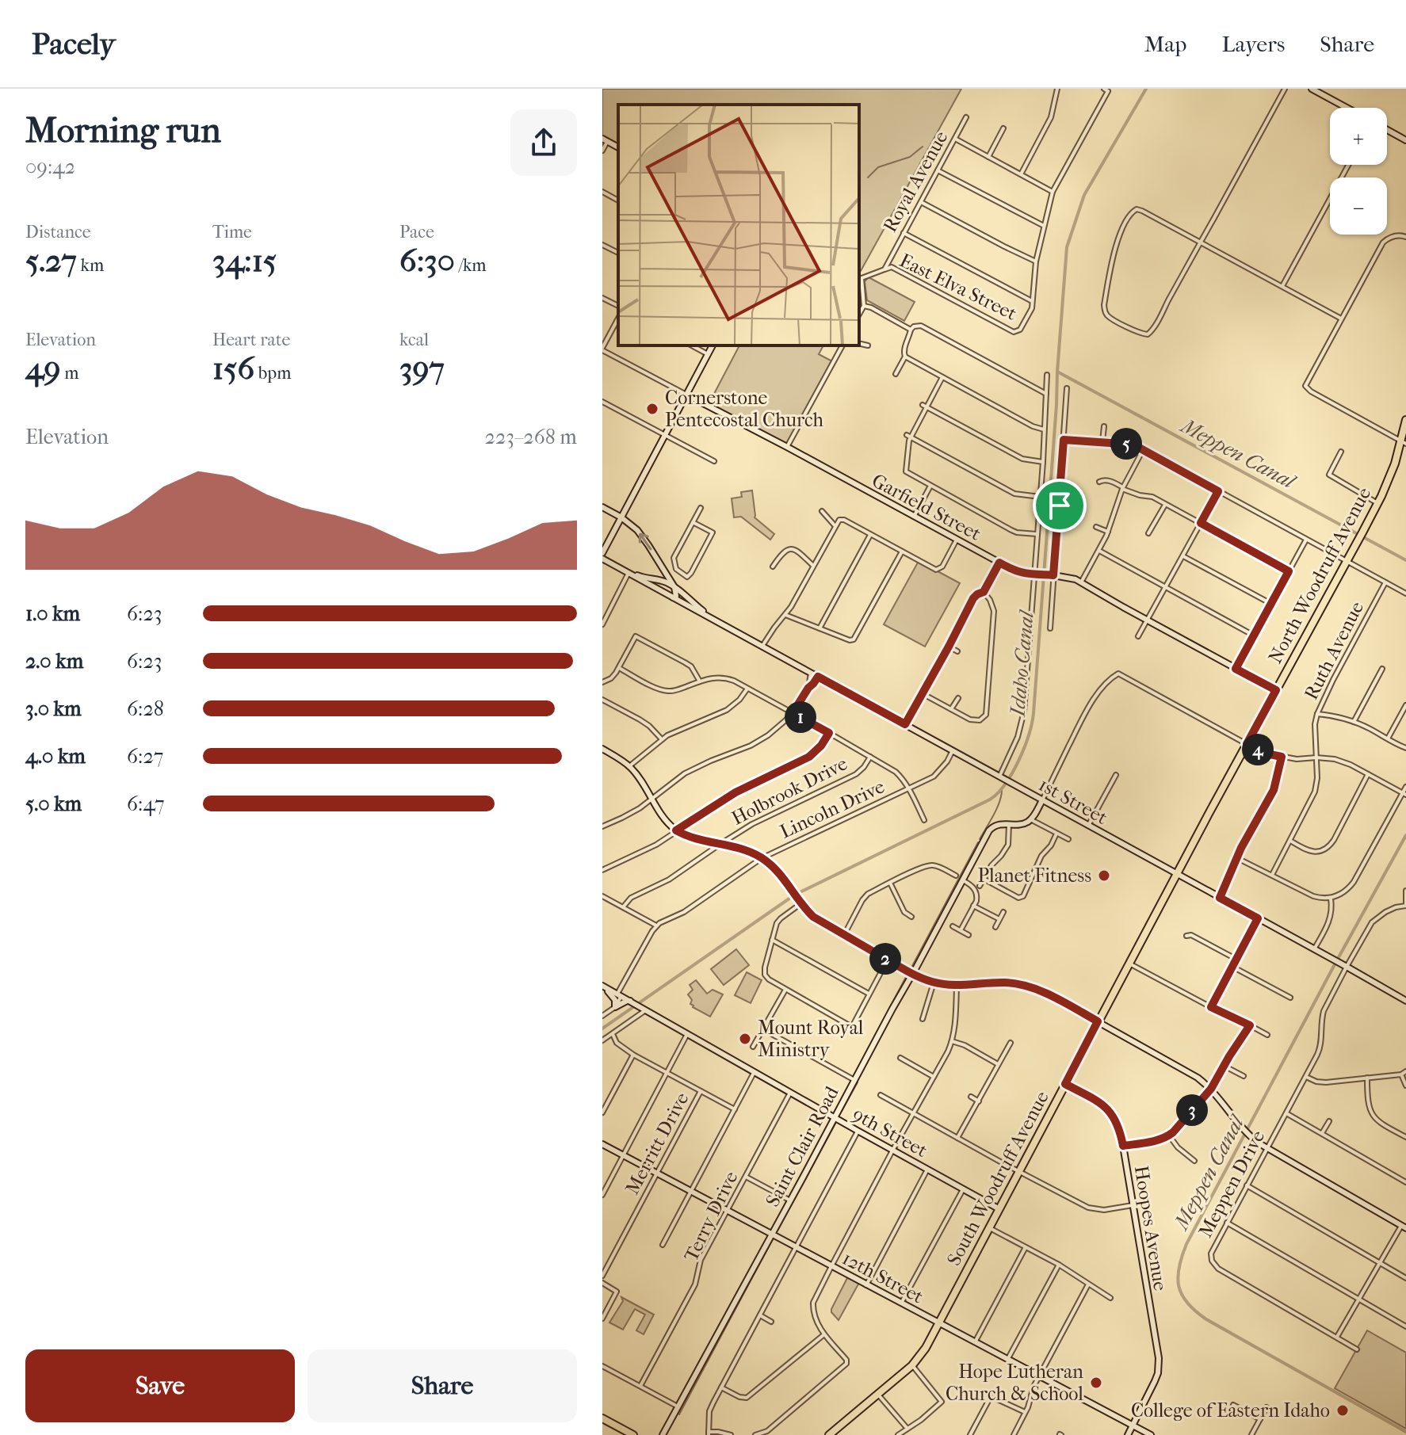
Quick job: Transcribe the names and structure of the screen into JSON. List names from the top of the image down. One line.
{"streets":{"main road":["North Woodruff Avenue","South Woodruff Avenue"],"street":["Royal Avenue","East Elva Street","Garfield Street","Ruth Avenue","Holbrook Drive","1st Street","Lincoln Drive","9th Street","Merritt Drive","Saint Clair Road","Meppen Drive","Terry Drive","Hoopes Avenue","12th Street"]},"crossings":[["Royal Avenue","East Elva Street"],["Garfield Street","North Woodruff Avenue"],["North Woodruff Avenue","1st Street"],["North Woodruff Avenue","South Woodruff Avenue"],["1st Street","Lincoln Drive"],["1st Street","South Woodruff Avenue"],["1st Street","Meppen Drive"],["9th Street","Saint Clair Road"],["9th Street","South Woodruff Avenue"],["9th Street","Terry Drive"],["Merritt Drive","12th Street"],["Saint Clair Road","12th Street"],["South Woodruff Avenue","Hoopes Avenue"],["South Woodruff Avenue","12th Street"],["Terry Drive","12th Street"],["Hoopes Avenue","12th Street"]],"water":["Meppen Canal","Idaho Canal"],"places":["Cornerstone Pentecostal Church","Planet Fitness","Mount Royal Ministry","Hope Lutheran Church & School","College of Eastern Idaho"],"page":{"header":"Pacely","nav":["Map","Layers","Share"],"heading":["Morning run","09:42"],"map_buttons":["+","−"],"stats":[["Distance","5.27 km"],["Time","34:15"],["Pace","6:30 /km"],["Elevation","49 m"],["Heart rate","156 bpm"],["kcal","397"]],"chart":["Elevation","223–268 m"],"pins":["5","1","4","2","3"],"list":[{"name":"1.0 km","note":"6:23"},{"name":"2.0 km","note":"6:23"},{"name":"3.0 km","note":"6:28"},{"name":"4.0 km","note":"6:27"},{"name":"5.0 km","note":"6:47"}],"buttons":["Save","Share"]}}
